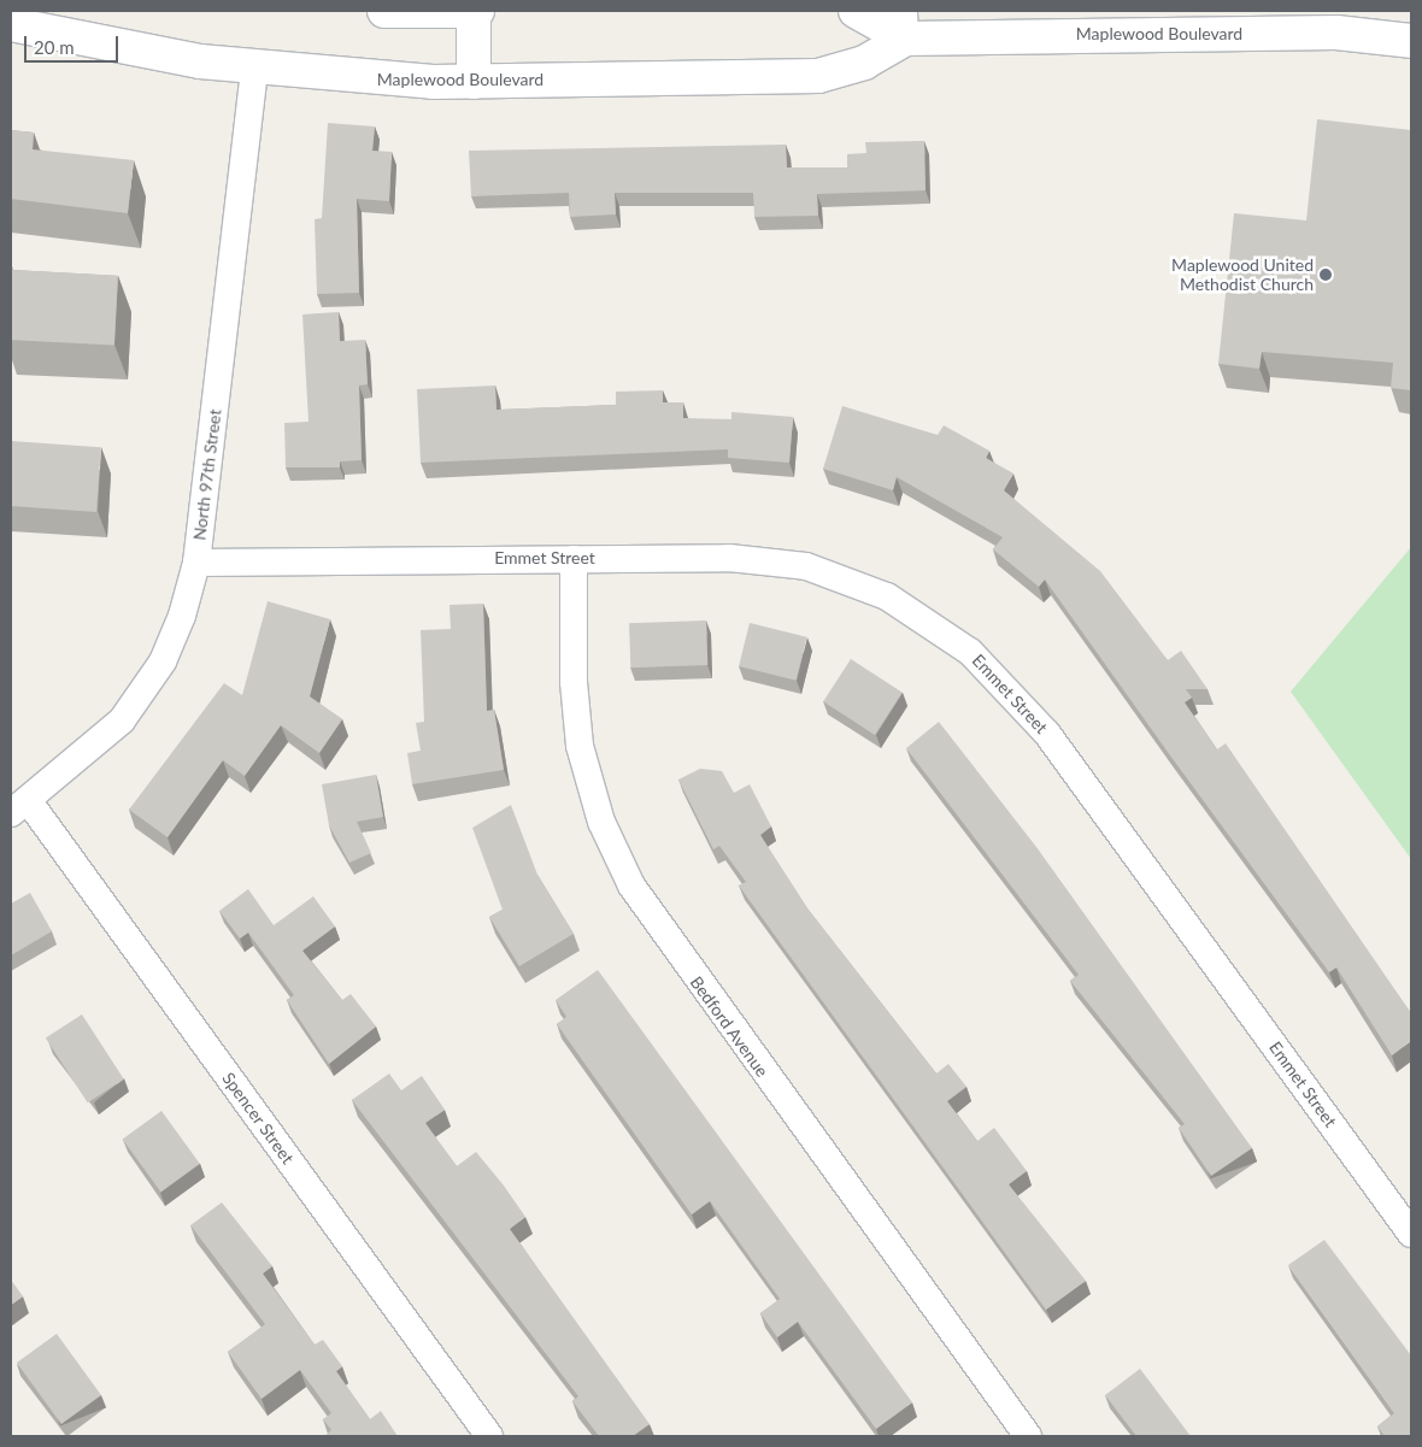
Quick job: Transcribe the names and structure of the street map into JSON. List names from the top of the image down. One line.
{"streets":{"street":["Maplewood Boulevard","North 97th Street","Emmet Street","Bedford Avenue","Spencer Street"]},"crossings":[["Maplewood Boulevard","North 97th Street"],["North 97th Street","Emmet Street"],["North 97th Street","Spencer Street"],["Emmet Street","Bedford Avenue"]],"places":["Maplewood United Methodist Church"],"scale_bar":"20 m"}
